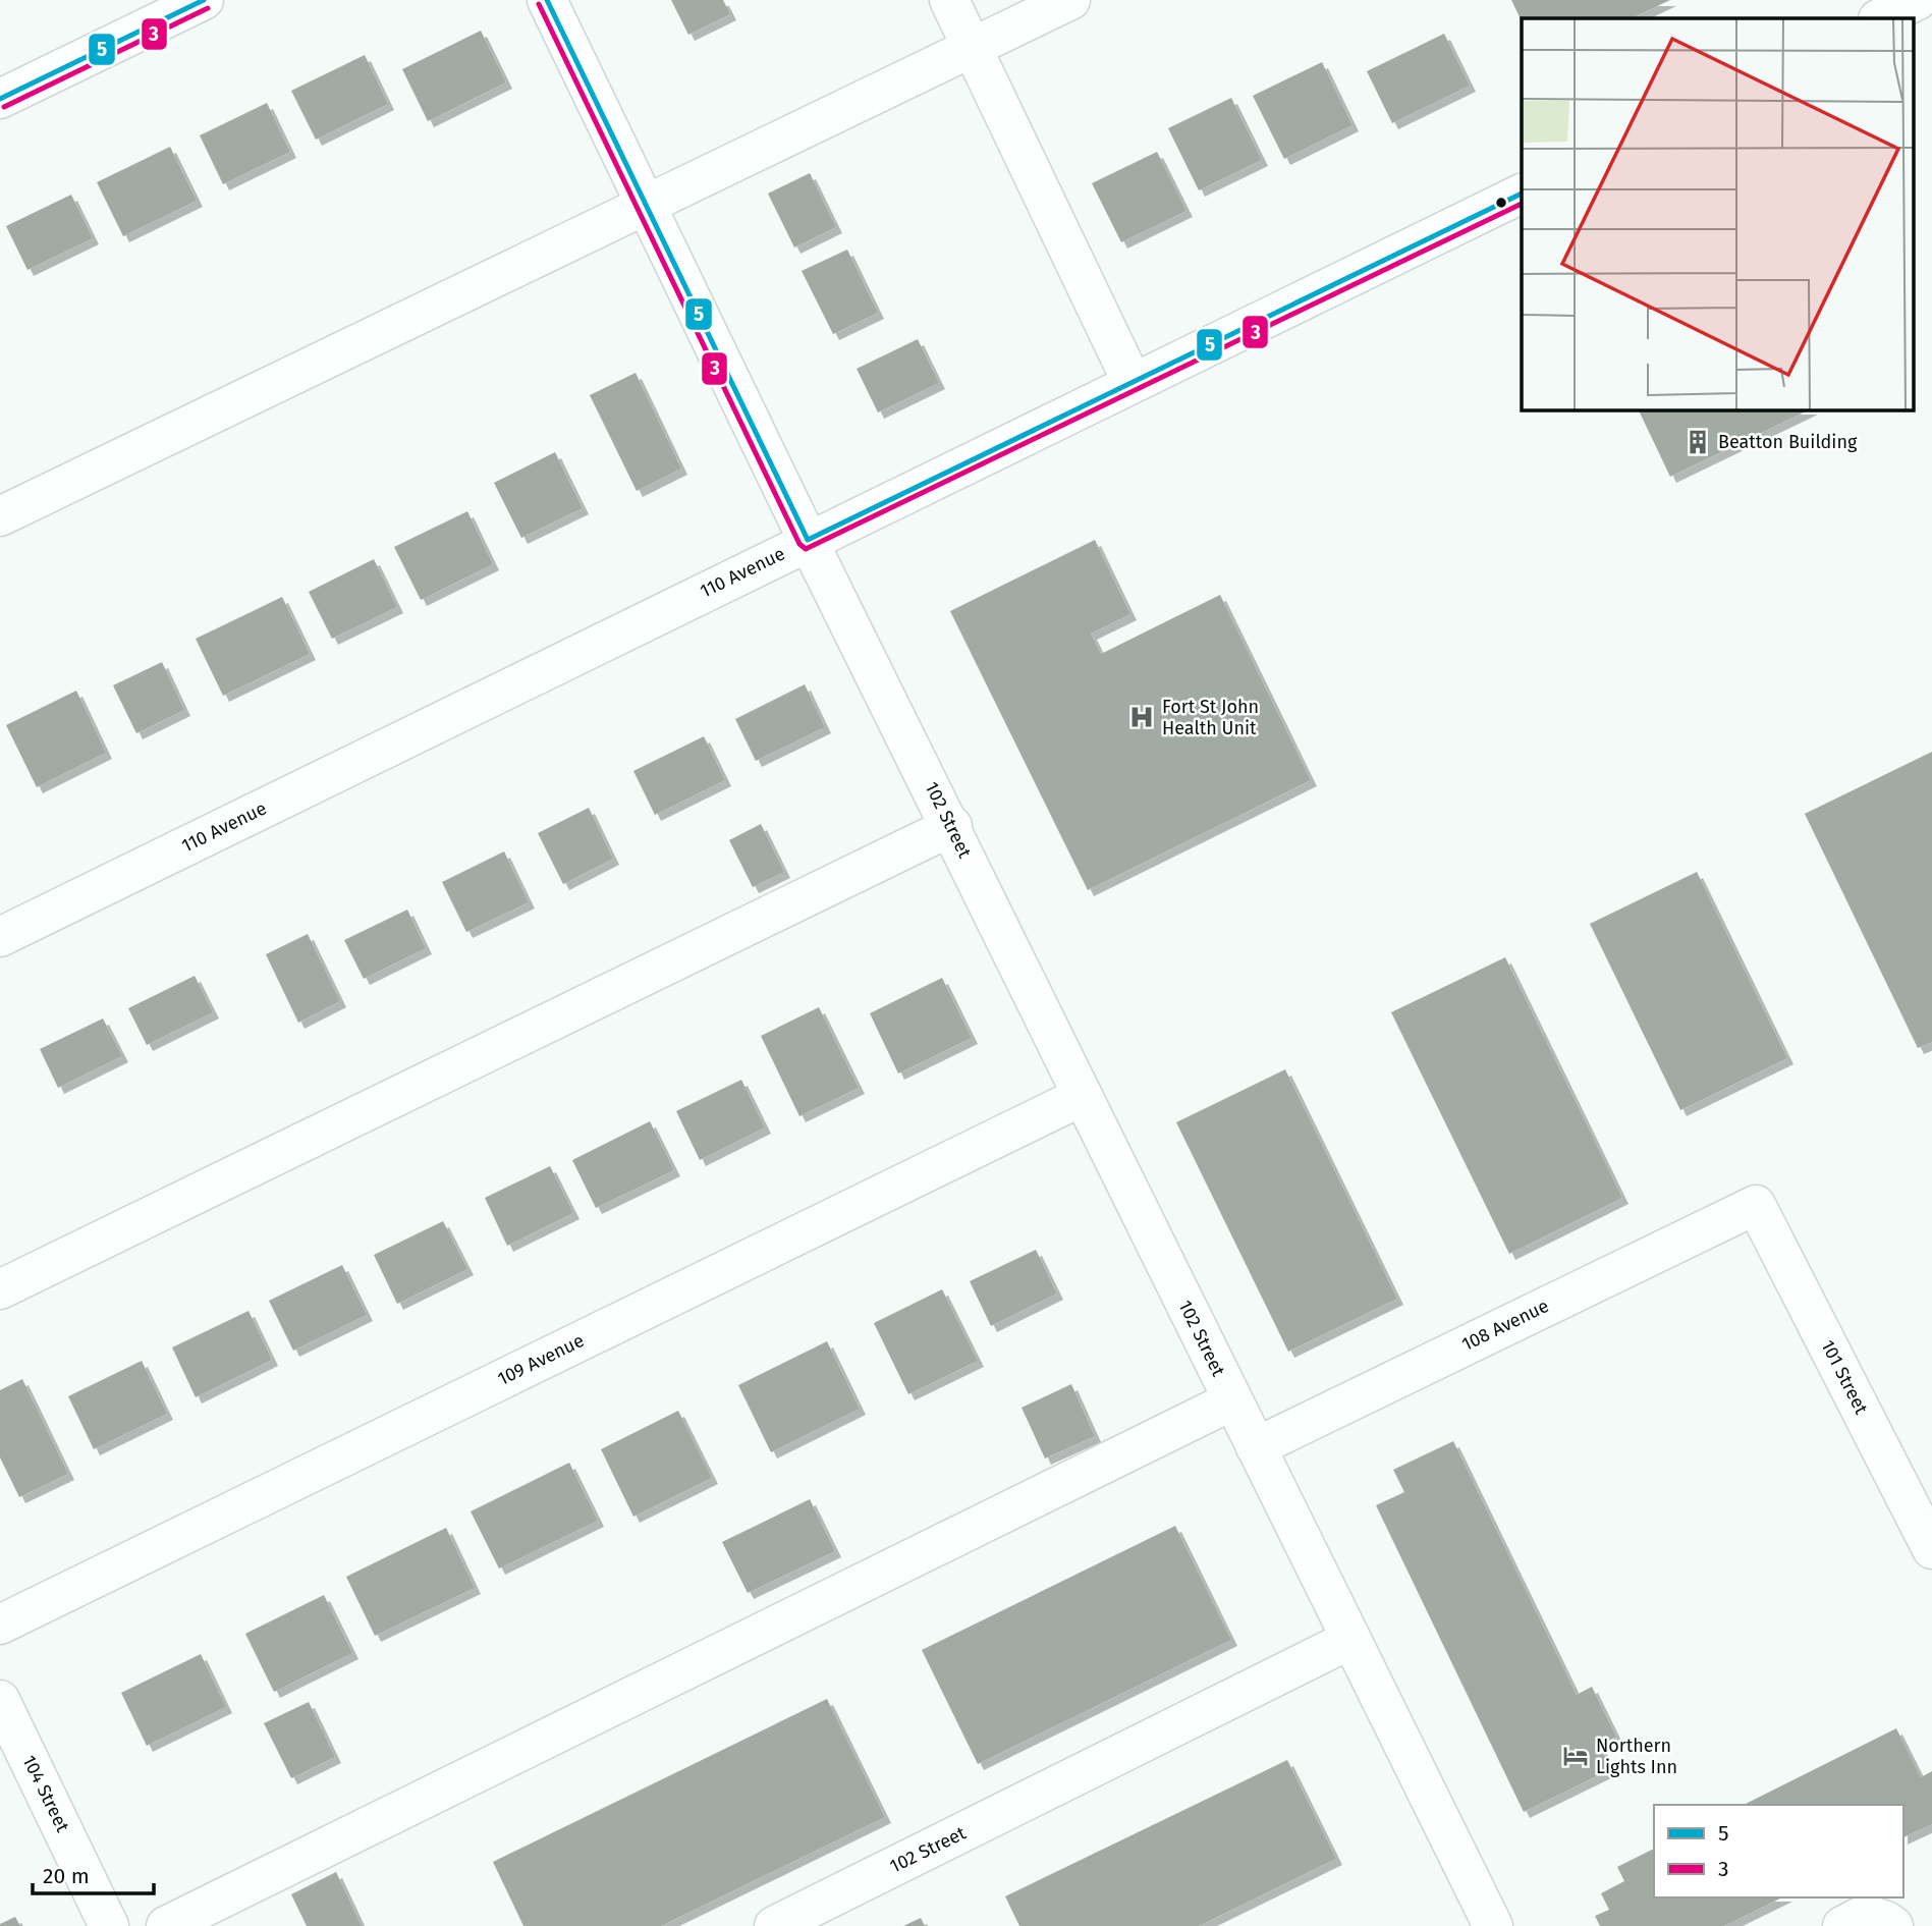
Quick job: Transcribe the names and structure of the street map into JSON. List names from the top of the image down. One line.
{"streets":{"street":["110 Avenue","102 Street","108 Avenue","109 Avenue","101 Street","104 Street"]},"crossings":[["110 Avenue","102 Street"],["102 Street","108 Avenue"],["102 Street","109 Avenue"],["108 Avenue","101 Street"]],"places":{"building":["Beatton Building"],"hospital":["Fort St John Health Unit"],"hotel":["Northern Lights Inn"]},"lines":["transit line 5","transit line 3"],"legend":["5","3"],"scale_bar":"20 m"}
